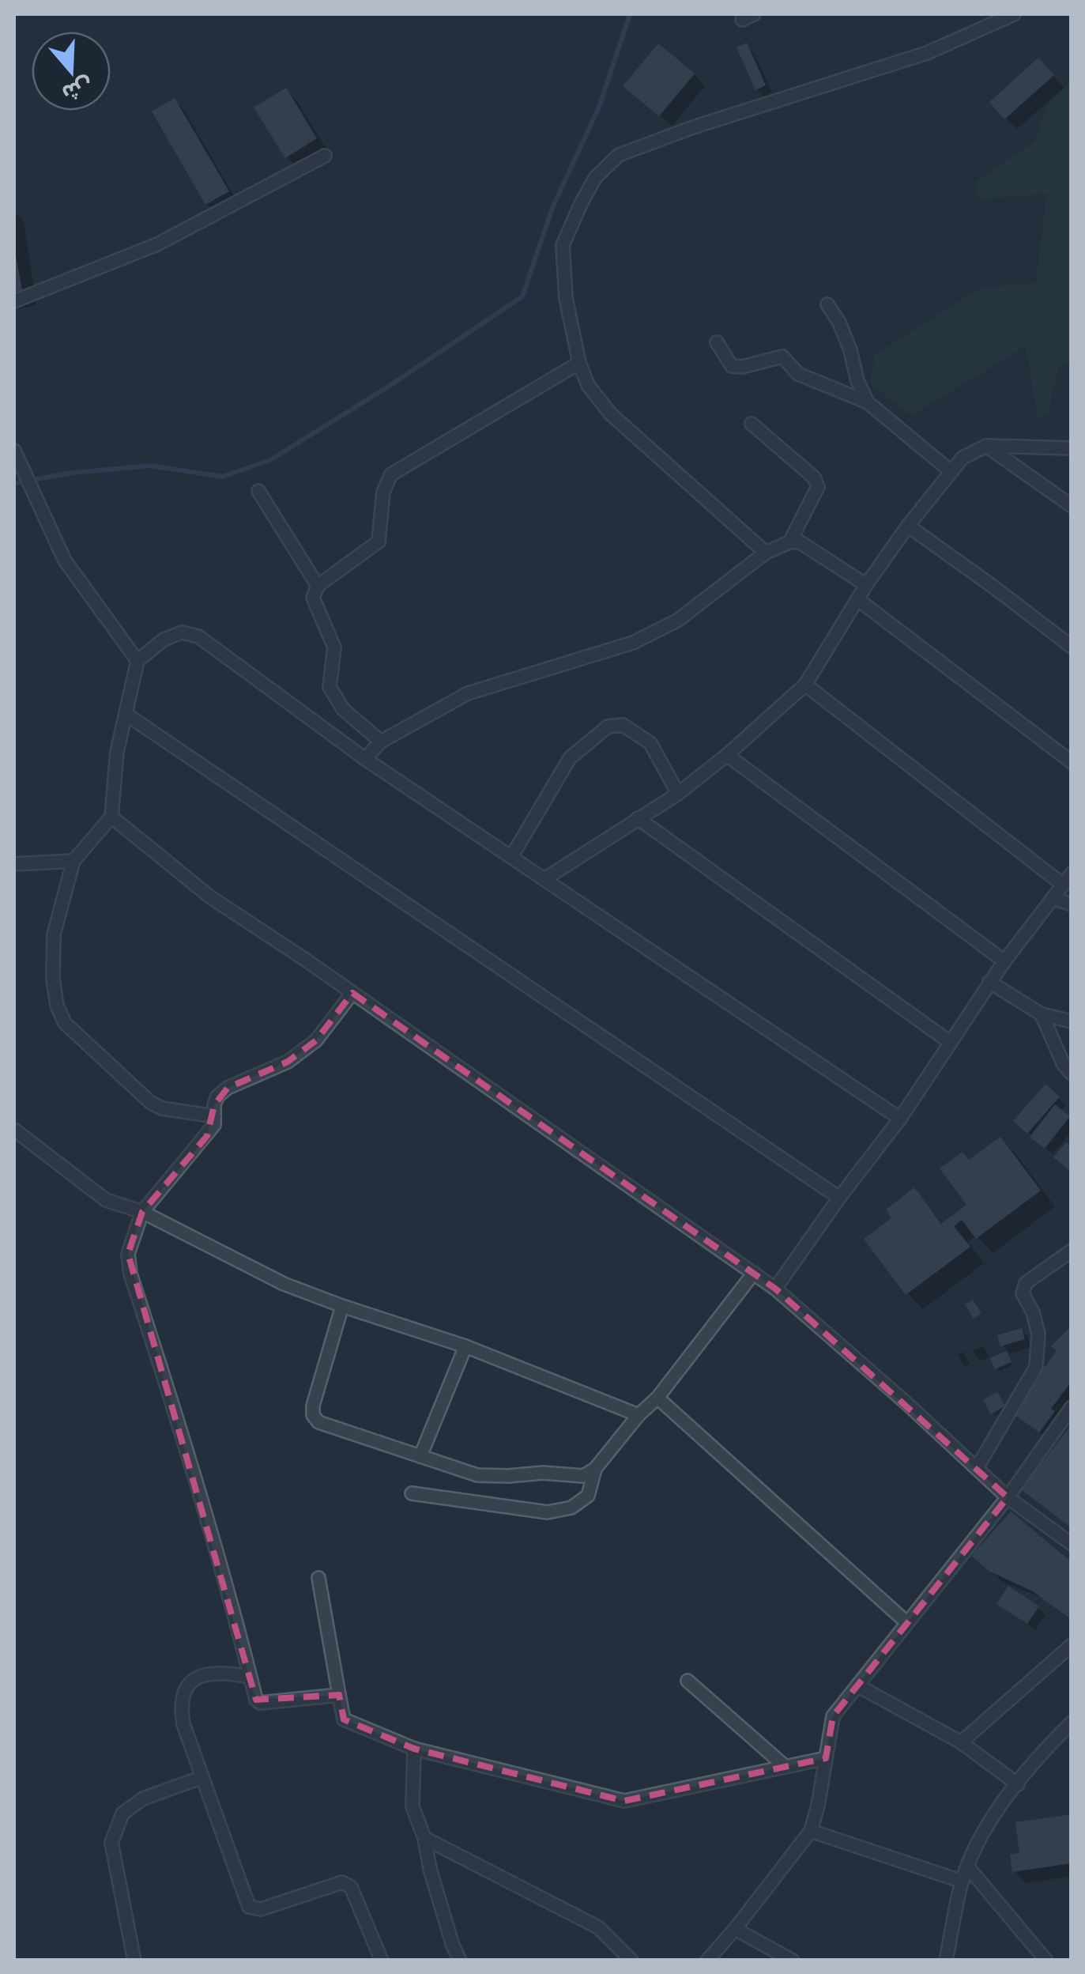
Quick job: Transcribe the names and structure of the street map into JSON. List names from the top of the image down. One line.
{"north":"bottom"}
